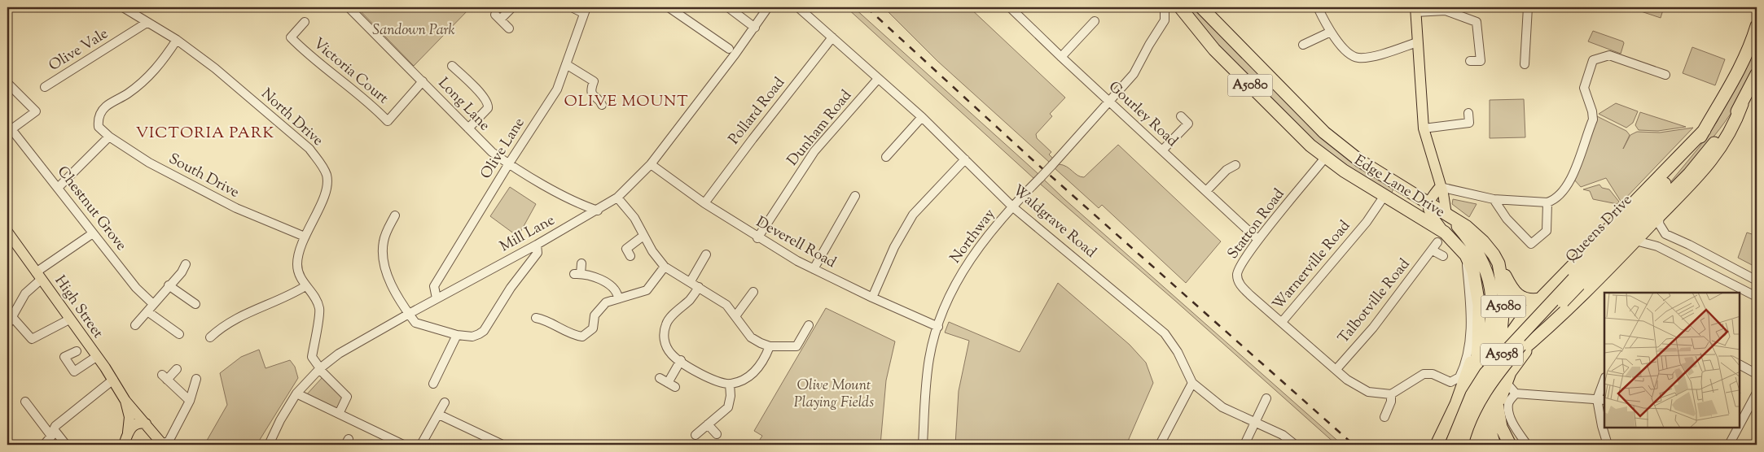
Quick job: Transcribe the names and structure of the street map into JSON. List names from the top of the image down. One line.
{"streets":{"highway":["A5080","Edge Lane Drive","Queens Drive","A5058"],"main road":["High Street"],"street":["Olive Vale","Victoria Court","Long Lane","Pollard Road","Gourley Road","North Drive","Dunham Road","Olive Lane","South Drive","Chestnut Grove","Waldgrave Road","Statton Road","Mill Lane","Northway","Deverell Road","Warnerville Road","Talbotville Road"]},"crossings":[["Olive Vale","North Drive"],["Victoria Court","Long Lane"],["A5080","Edge Lane Drive"],["Long Lane","Olive Lane"],["Long Lane","Mill Lane"],["Pollard Road","Waldgrave Road"],["Pollard Road","Deverell Road"],["Gourley Road","Statton Road"],["Gourley Road","Northway"],["North Drive","South Drive"],["North Drive","Mill Lane"],["Dunham Road","Waldgrave Road"],["Dunham Road","Deverell Road"],["Olive Lane","Mill Lane"],["Edge Lane Drive","Statton Road"],["Edge Lane Drive","Warnerville Road"],["Edge Lane Drive","Talbotville Road"],["Waldgrave Road","Northway"],["Statton Road","Warnerville Road"],["Mill Lane","Deverell Road"],["Northway","Deverell Road"],["Warnerville Road","Talbotville Road"]],"districts":["OLIVE MOUNT","VICTORIA PARK"],"parks":["Sandown Park","Olive Mount Playing Fields"]}
